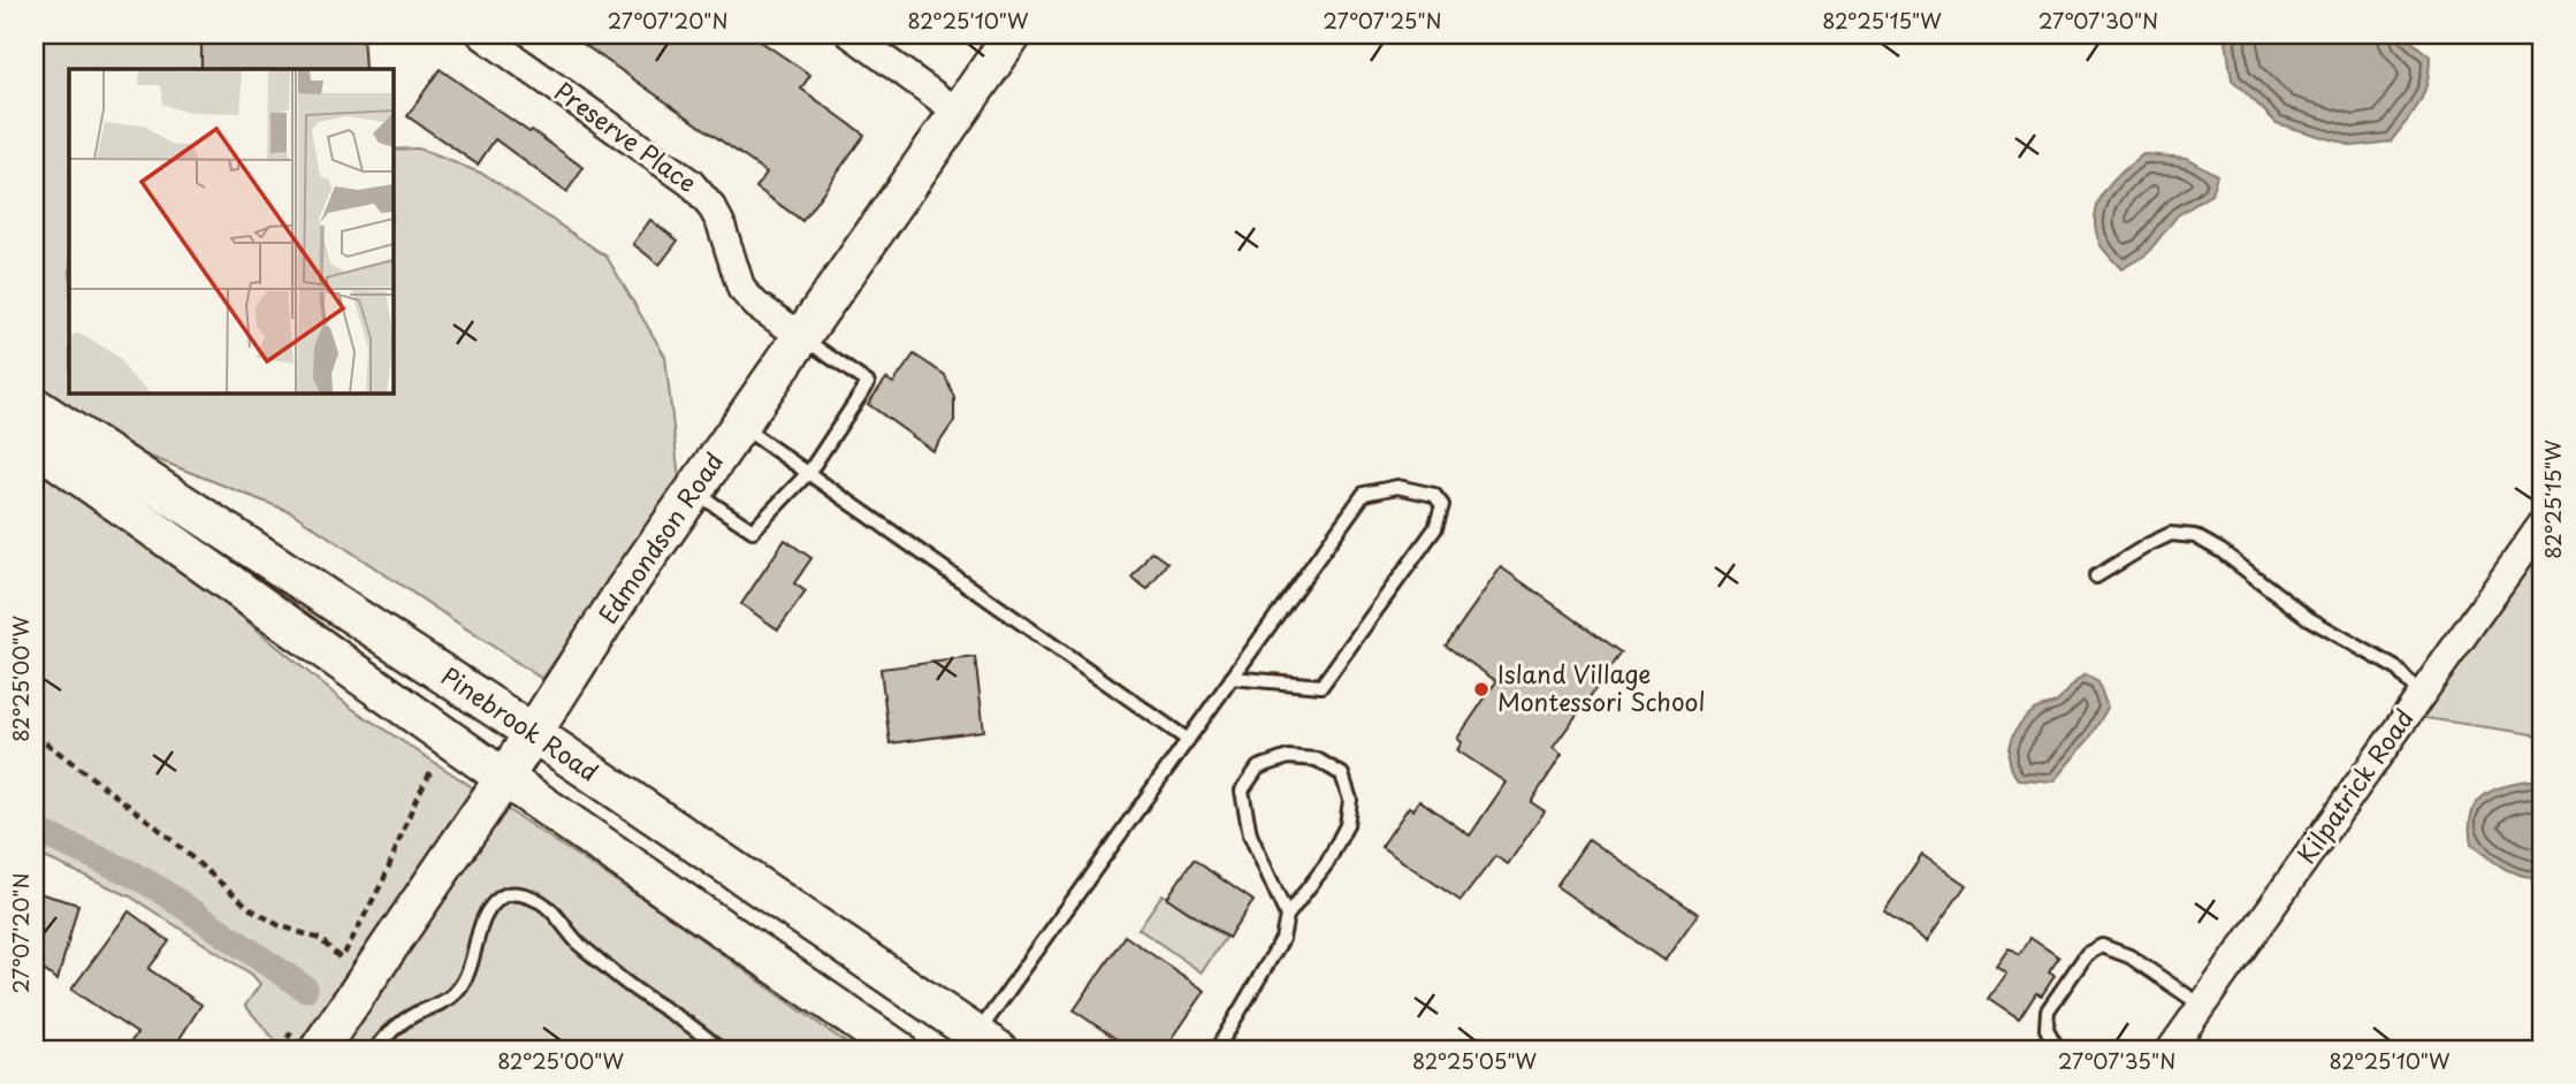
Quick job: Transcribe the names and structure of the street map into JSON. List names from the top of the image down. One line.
{"streets":{"street":["Preserve Place","Edmondson Road","Pinebrook Road","Kilpatrick Road"]},"crossings":[["Preserve Place","Edmondson Road"],["Edmondson Road","Pinebrook Road"]],"places":["Island Village Montessori School"],"coordinates":["27°07'20\"N","82°25'10\"W","27°07'25\"N","82°25'15\"W","27°07'30\"N","82°25'00\"W","82°25'05\"W","27°07'35\"N"]}
